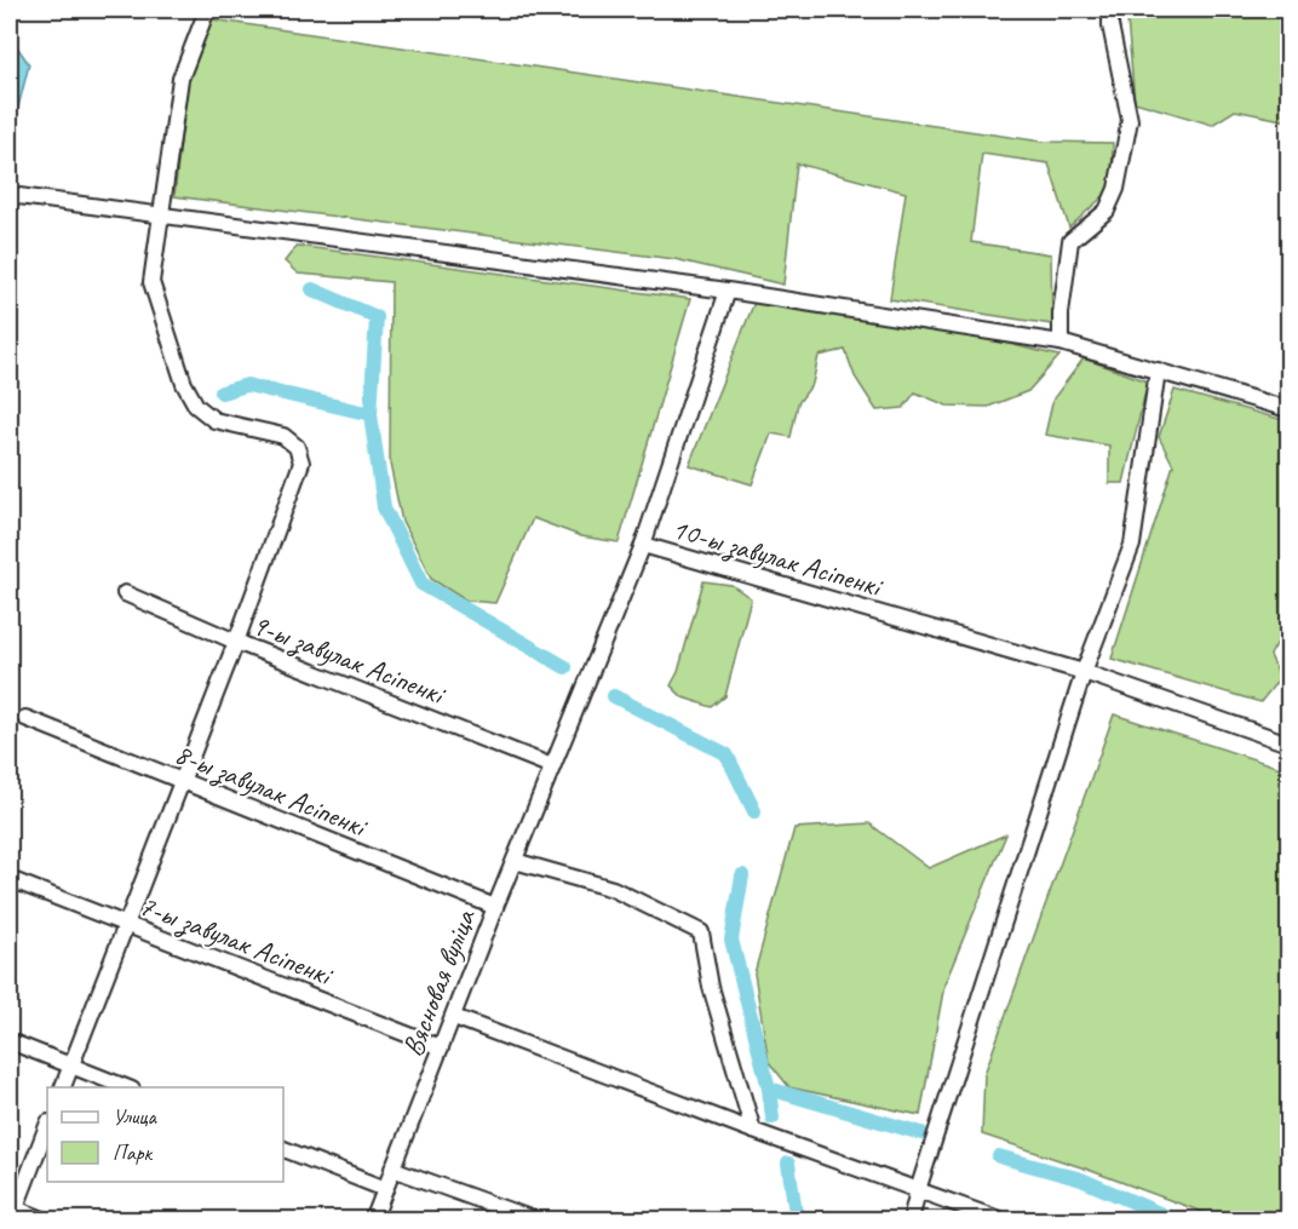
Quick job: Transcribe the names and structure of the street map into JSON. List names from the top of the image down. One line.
{"streets":{"street":["10-ы завулак Асіпенкі","9-ы завулак Асіпенкі","8-ы завулак Асіпенкі","7-ы завулак Асіпенкі","Вясновая вуліца"]},"crossings":[["10-ы завулак Асіпенкі","9-ы завулак Асіпенкі"],["10-ы завулак Асіпенкі","Вясновая вуліца"],["9-ы завулак Асіпенкі","Вясновая вуліца"],["8-ы завулак Асіпенкі","Вясновая вуліца"],["7-ы завулак Асіпенкі","Вясновая вуліца"]],"legend":["Улица","Парк"]}
